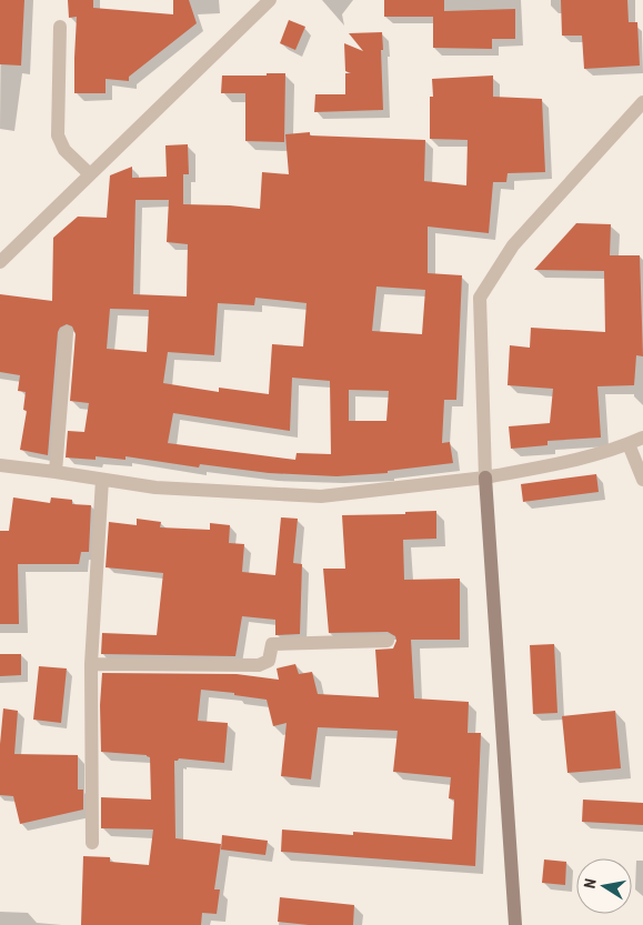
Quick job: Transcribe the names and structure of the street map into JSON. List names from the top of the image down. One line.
{"north":"left"}
